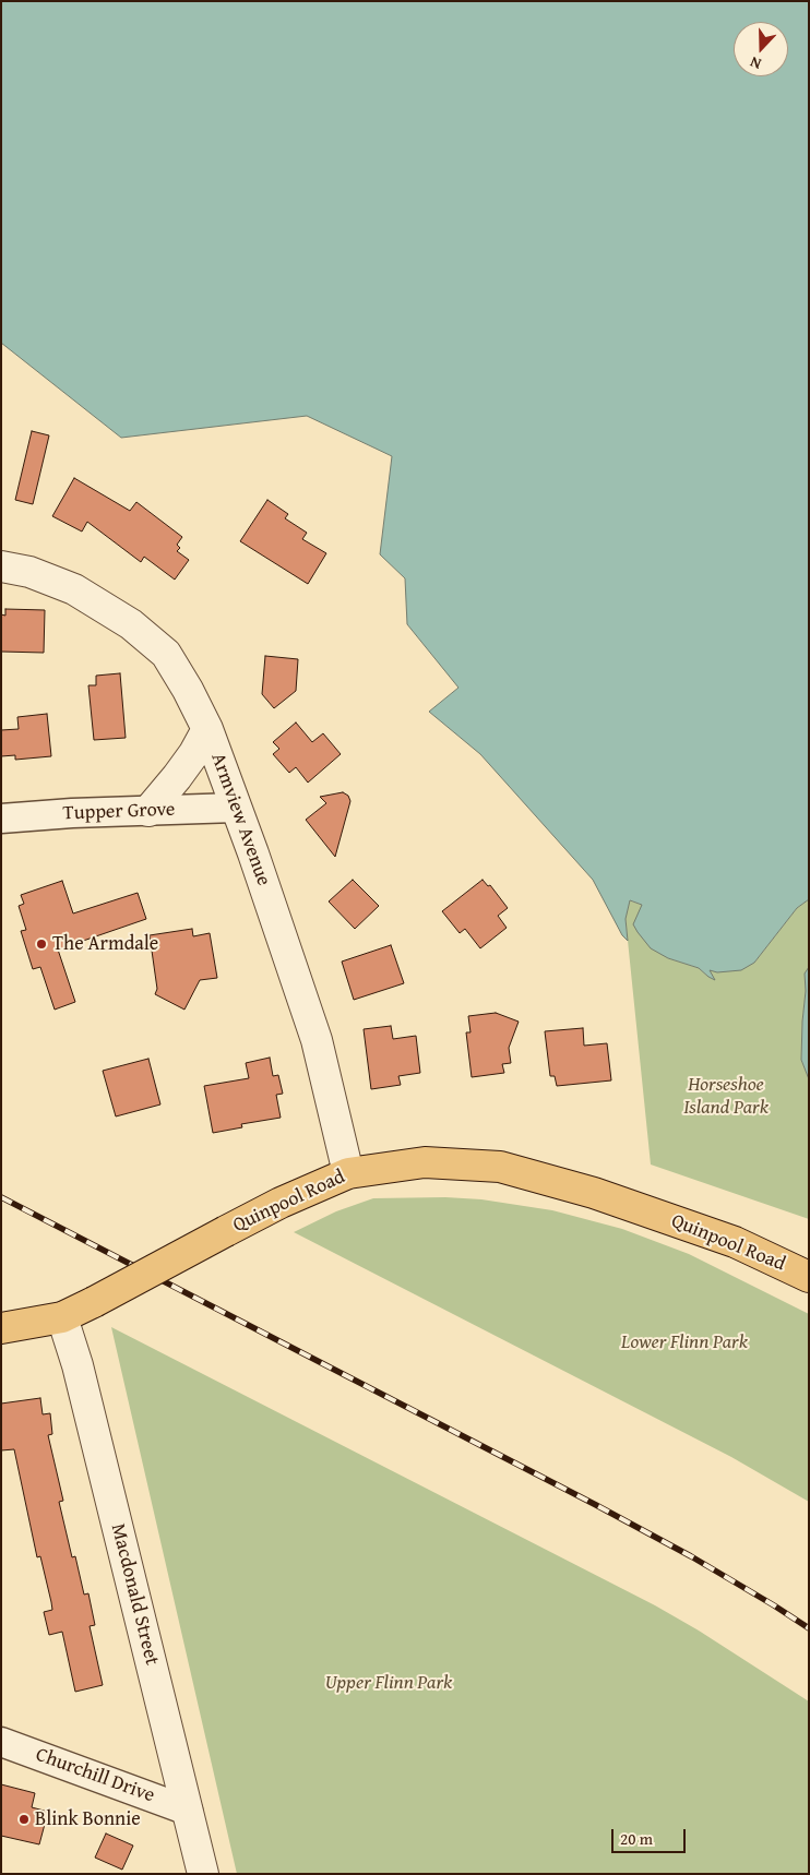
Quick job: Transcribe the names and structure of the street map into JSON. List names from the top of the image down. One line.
{"streets":{"main road":["Quinpool Road"],"street":["Tupper Grove","Armview Avenue","Macdonald Street","Churchill Drive"]},"crossings":[["Tupper Grove","Armview Avenue"],["Armview Avenue","Quinpool Road"],["Quinpool Road","Macdonald Street"],["Macdonald Street","Churchill Drive"]],"parks":["Horseshoe Island Park","Lower Flinn Park","Upper Flinn Park"],"places":["The Armdale","Blink Bonnie"],"scale_bar":"20 m","north":"bottom"}
